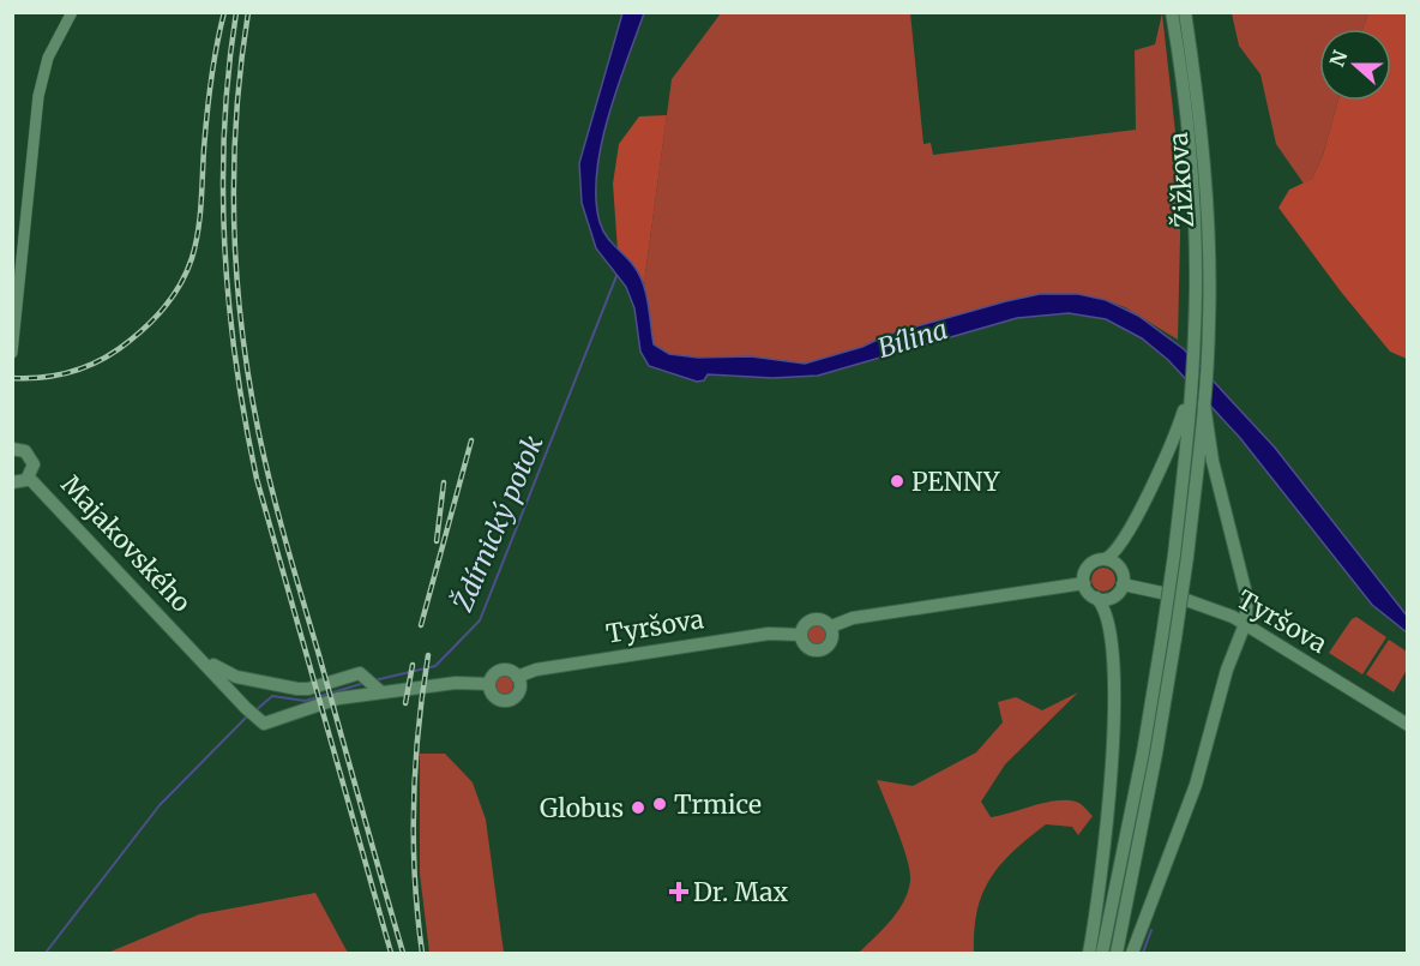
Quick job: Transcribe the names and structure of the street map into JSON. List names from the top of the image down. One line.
{"streets":{"main road":["Žižkova","Majakovského","Tyršova"]},"crossings":[["Majakovského","Tyršova"]],"water":["Bílina","Ždírnický potok"],"places":{"other":["PENNY","Trmice","Globus"],"health":["Dr. Max"]},"north":"left"}
